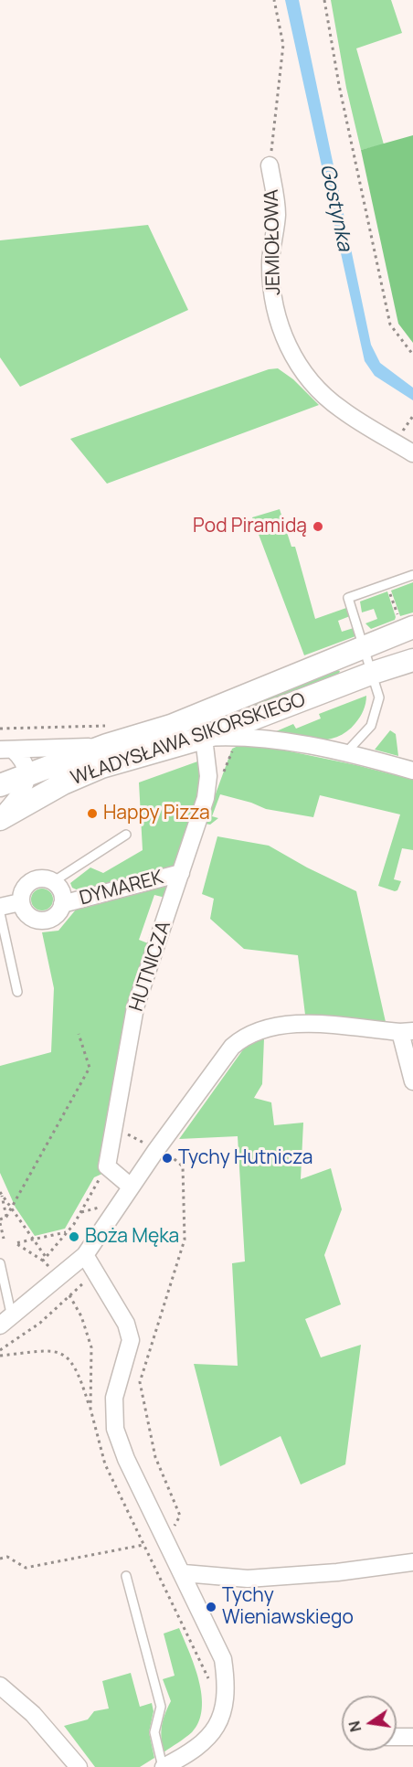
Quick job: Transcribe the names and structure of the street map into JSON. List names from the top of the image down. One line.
{"streets":{"street":["JEMIOŁOWA","WŁADYSŁAWA SIKORSKIEGO","DYMAREK","HUTNICZA"]},"crossings":[["WŁADYSŁAWA SIKORSKIEGO","HUTNICZA"],["DYMAREK","HUTNICZA"]],"water":["Gostynka"],"places":["Pod Piramidą","Happy Pizza","Tychy Hutnicza","Boża Męka","Tychy Wieniawskiego"],"north":"left"}
